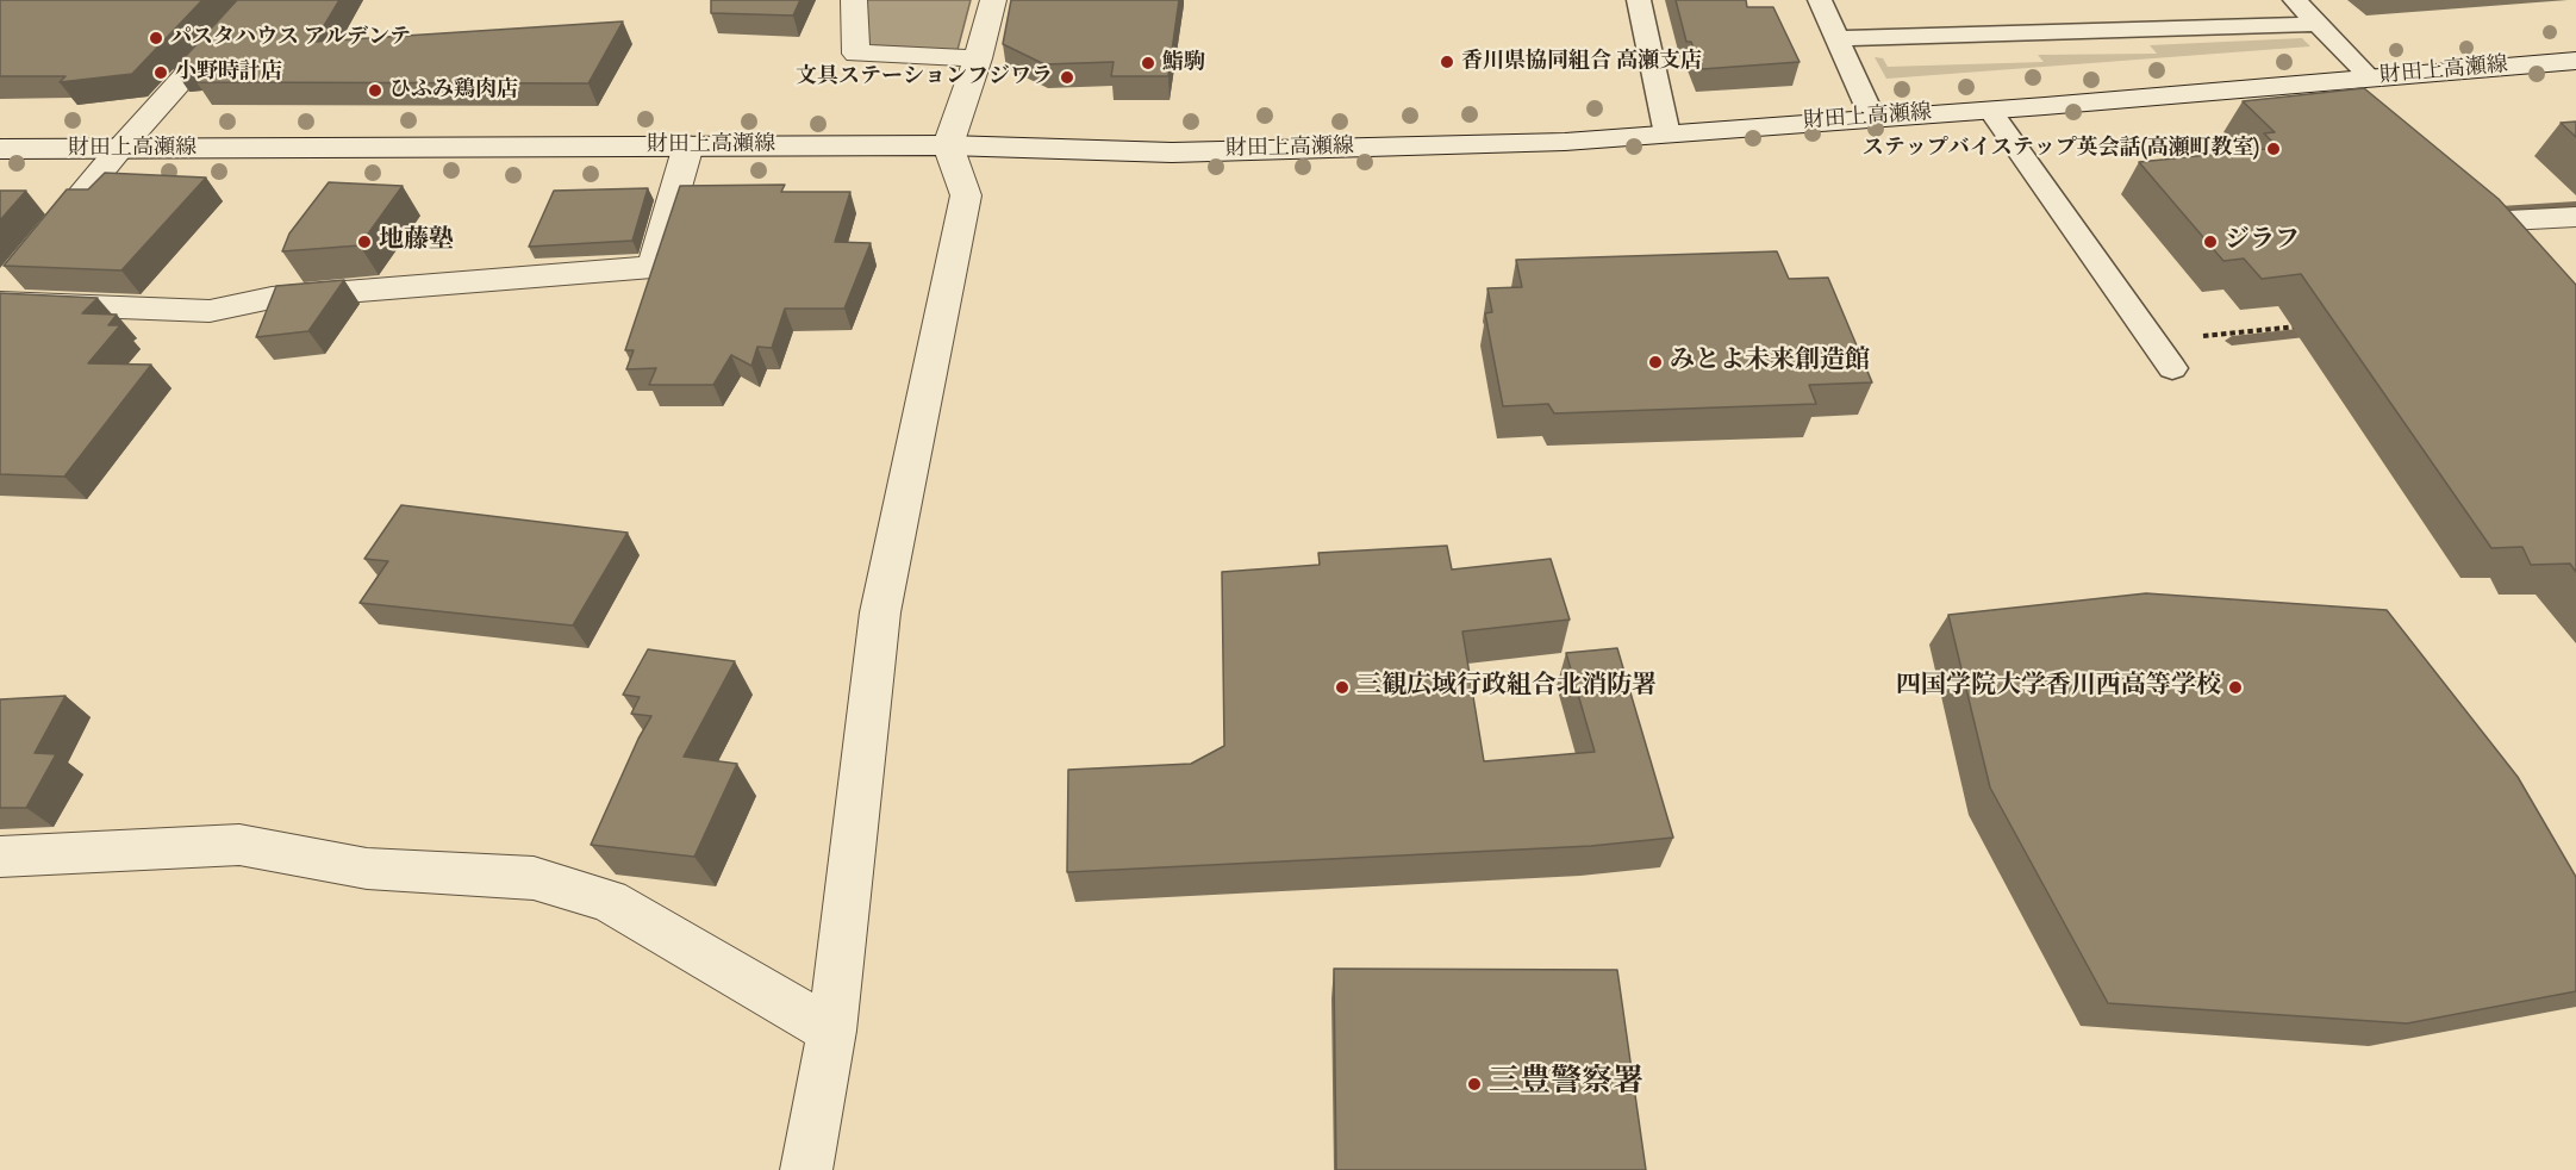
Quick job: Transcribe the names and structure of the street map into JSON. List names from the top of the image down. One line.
{"streets":{"street":["財田上高瀬線"]},"places":["パスタハウス アルデンテ","香川県協同組合 高瀬支店","鮨駒","小野時計店","文具ステーションフジワラ","ひふみ鶏肉店","ステップバイステップ英会話(高瀬町教室)","地藤塾","ジラフ","みとよ未来創造館","三観広域行政組合北消防署","四国学院大学香川西高等学校","三豊警察署"]}
